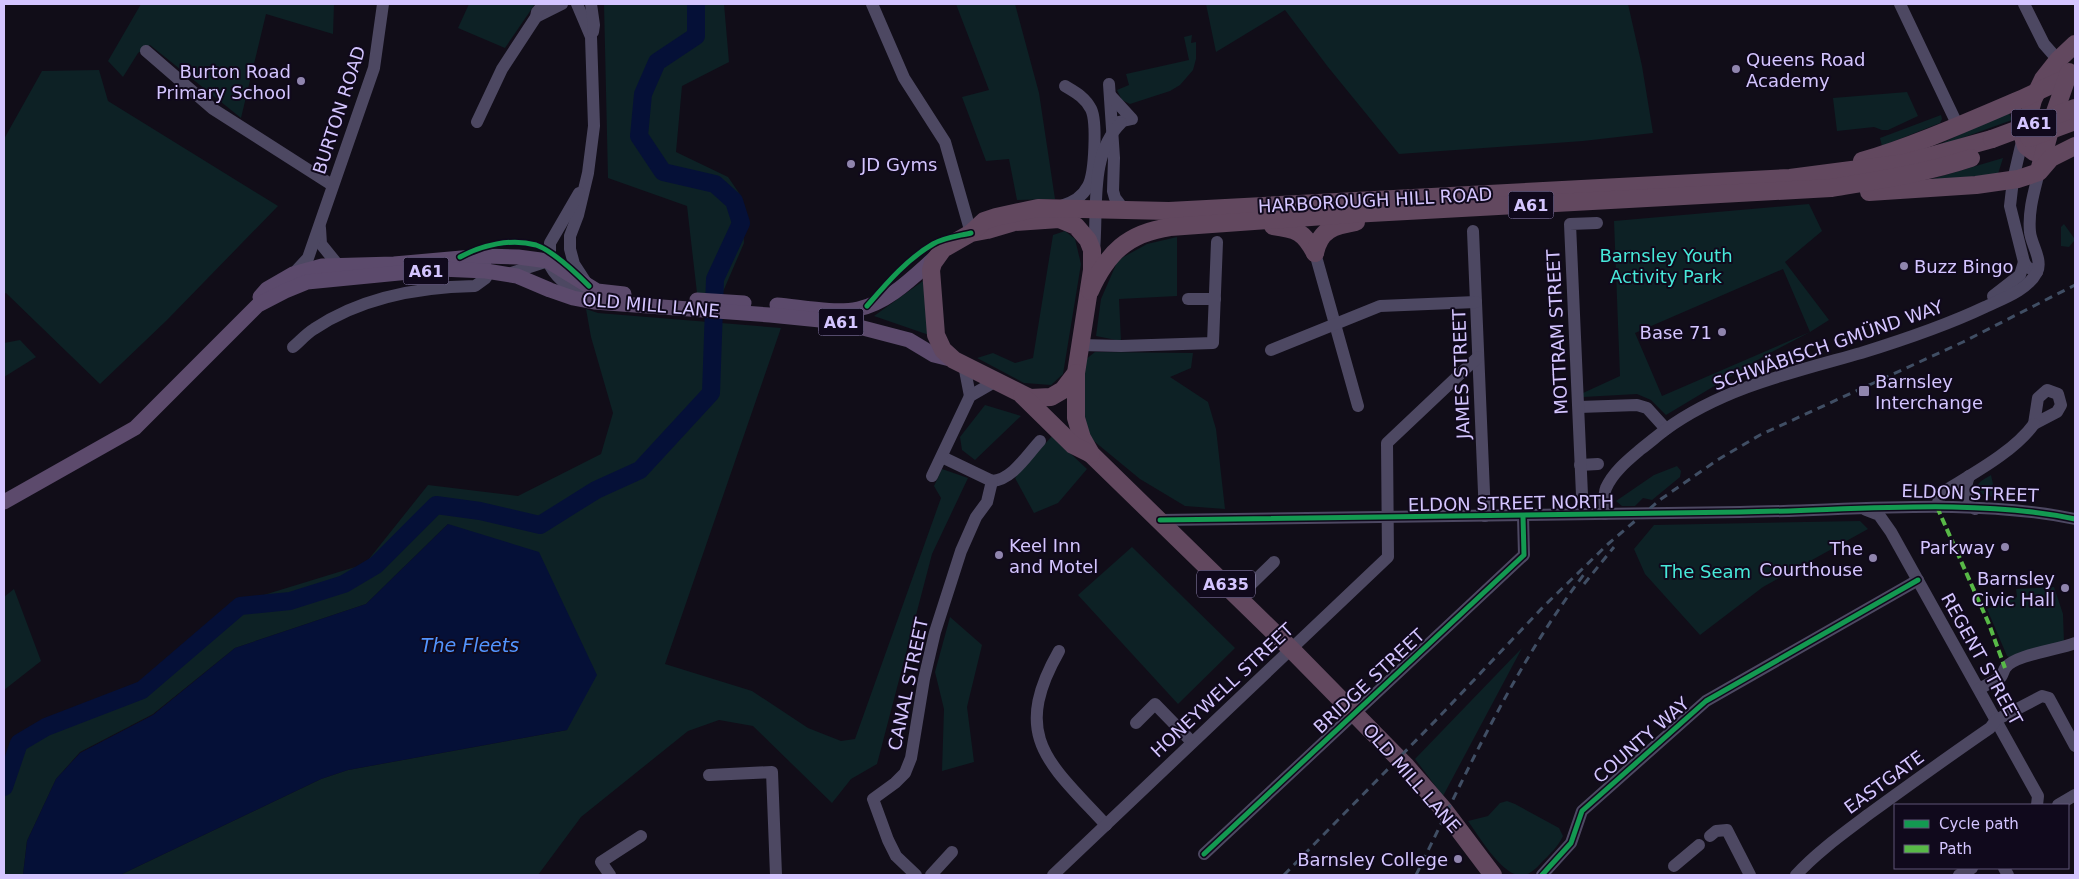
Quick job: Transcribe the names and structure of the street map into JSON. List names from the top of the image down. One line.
{"streets":{"highway":["A61","HARBOROUGH HILL ROAD","OLD MILL LANE","A635"],"street":["BURTON ROAD","MOTTRAM STREET","SCHWÄBISCH GMÜND WAY","JAMES STREET","ELDON STREET","ELDON STREET NORTH","REGENT STREET","BRIDGE STREET","CANAL STREET","HONEYWELL STREET","COUNTY WAY","EASTGATE"]},"crossings":[["BURTON ROAD","OLD MILL LANE"],["A61","HARBOROUGH HILL ROAD"],["A61","OLD MILL LANE"],["HARBOROUGH HILL ROAD","OLD MILL LANE"],["OLD MILL LANE","ELDON STREET NORTH"],["OLD MILL LANE","BRIDGE STREET"],["OLD MILL LANE","HONEYWELL STREET"],["SCHWÄBISCH GMÜND WAY","ELDON STREET NORTH"],["JAMES STREET","ELDON STREET NORTH"],["JAMES STREET","HONEYWELL STREET"],["ELDON STREET","ELDON STREET NORTH"],["ELDON STREET","REGENT STREET"],["ELDON STREET NORTH","REGENT STREET"],["ELDON STREET NORTH","BRIDGE STREET"],["ELDON STREET NORTH","HONEYWELL STREET"],["REGENT STREET","COUNTY WAY"],["REGENT STREET","EASTGATE"]],"water":["The Fleets"],"parks":["Barnsley Youth Activity Park","The Seam"],"places":{"other":["Queens Road Academy","Burton Road Primary School","JD Gyms","Buzz Bingo","Base 71","Parkway","Keel Inn and Motel","The Courthouse","Barnsley Civic Hall","Barnsley College"],"transit":["Barnsley Interchange"]},"legend":["Cycle path","Path"]}
